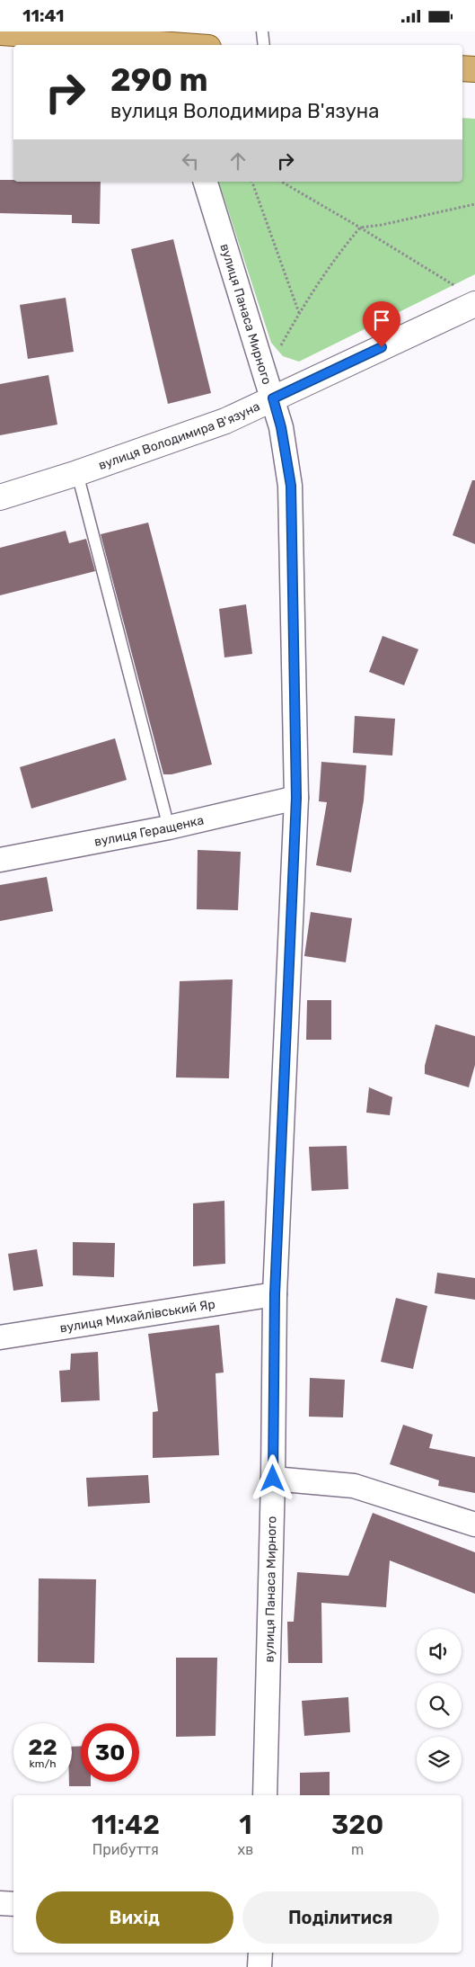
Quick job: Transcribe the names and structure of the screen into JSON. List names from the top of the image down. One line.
{"streets":{"main road":["вулиця Володимира В'язуна"],"street":["вулиця Панаса Мирного","вулиця Геращенка","вулиця Михайлівський Яр"]},"crossings":[["вулиця Панаса Мирного","вулиця Володимира В'язуна"],["вулиця Панаса Мирного","вулиця Геращенка"],["вулиця Панаса Мирного","вулиця Михайлівський Яр"]],"page":{"status":"11:41","turn":["290 m","вулиця Володимира В'язуна"],"speed":"22 km/h","limit":"30","eta":["11:42","Прибуття","1","хв","320","m"],"buttons":["Вихід","Поділитися"]}}
